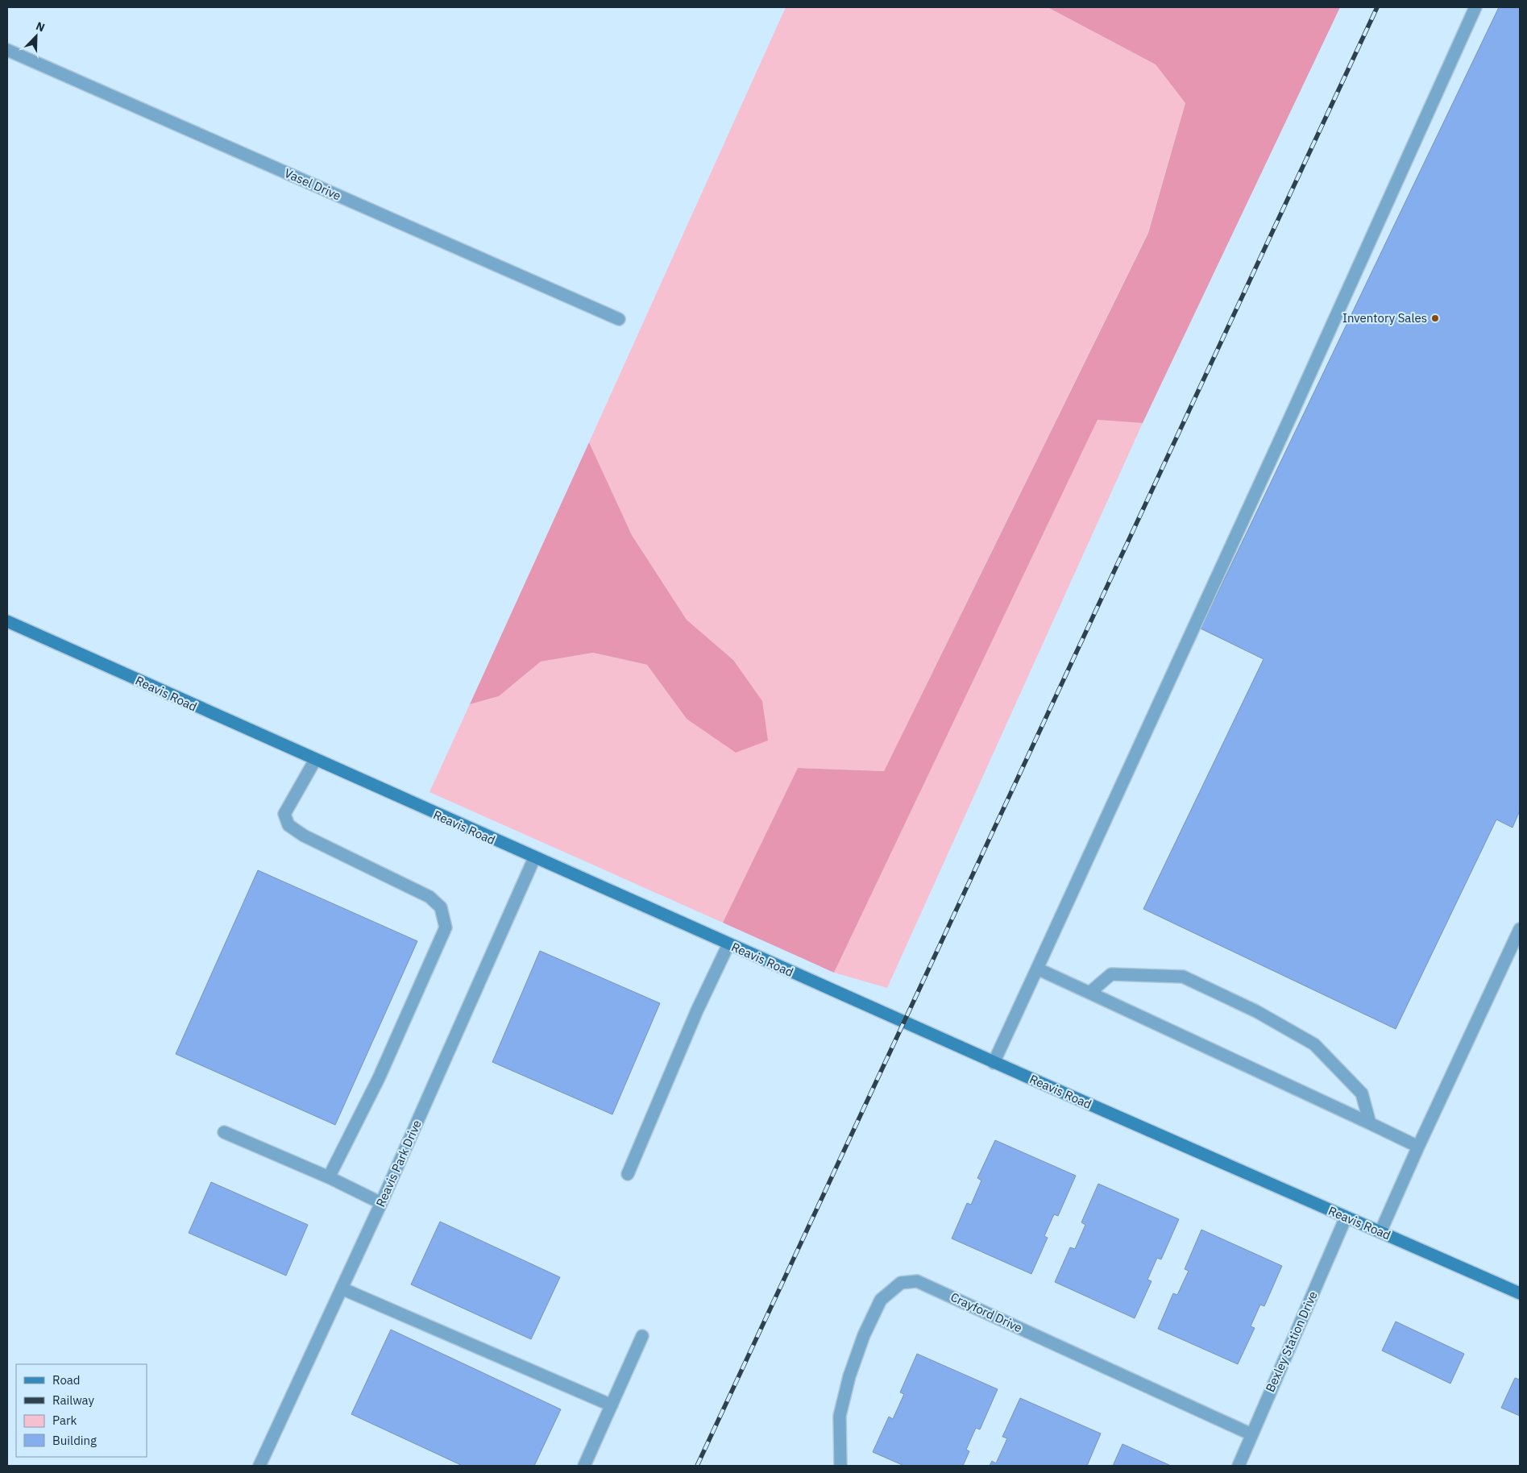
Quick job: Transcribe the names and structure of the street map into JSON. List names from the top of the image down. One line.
{"streets":{"street":["Vasel Drive","Reavis Road","Reavis Park Drive","Crayford Drive","Bexley Station Drive"]},"crossings":[["Reavis Road","Reavis Park Drive"],["Reavis Road","Bexley Station Drive"],["Crayford Drive","Bexley Station Drive"]],"places":["Inventory Sales"],"legend":["Road","Railway","Park","Building"],"north":"top right"}
